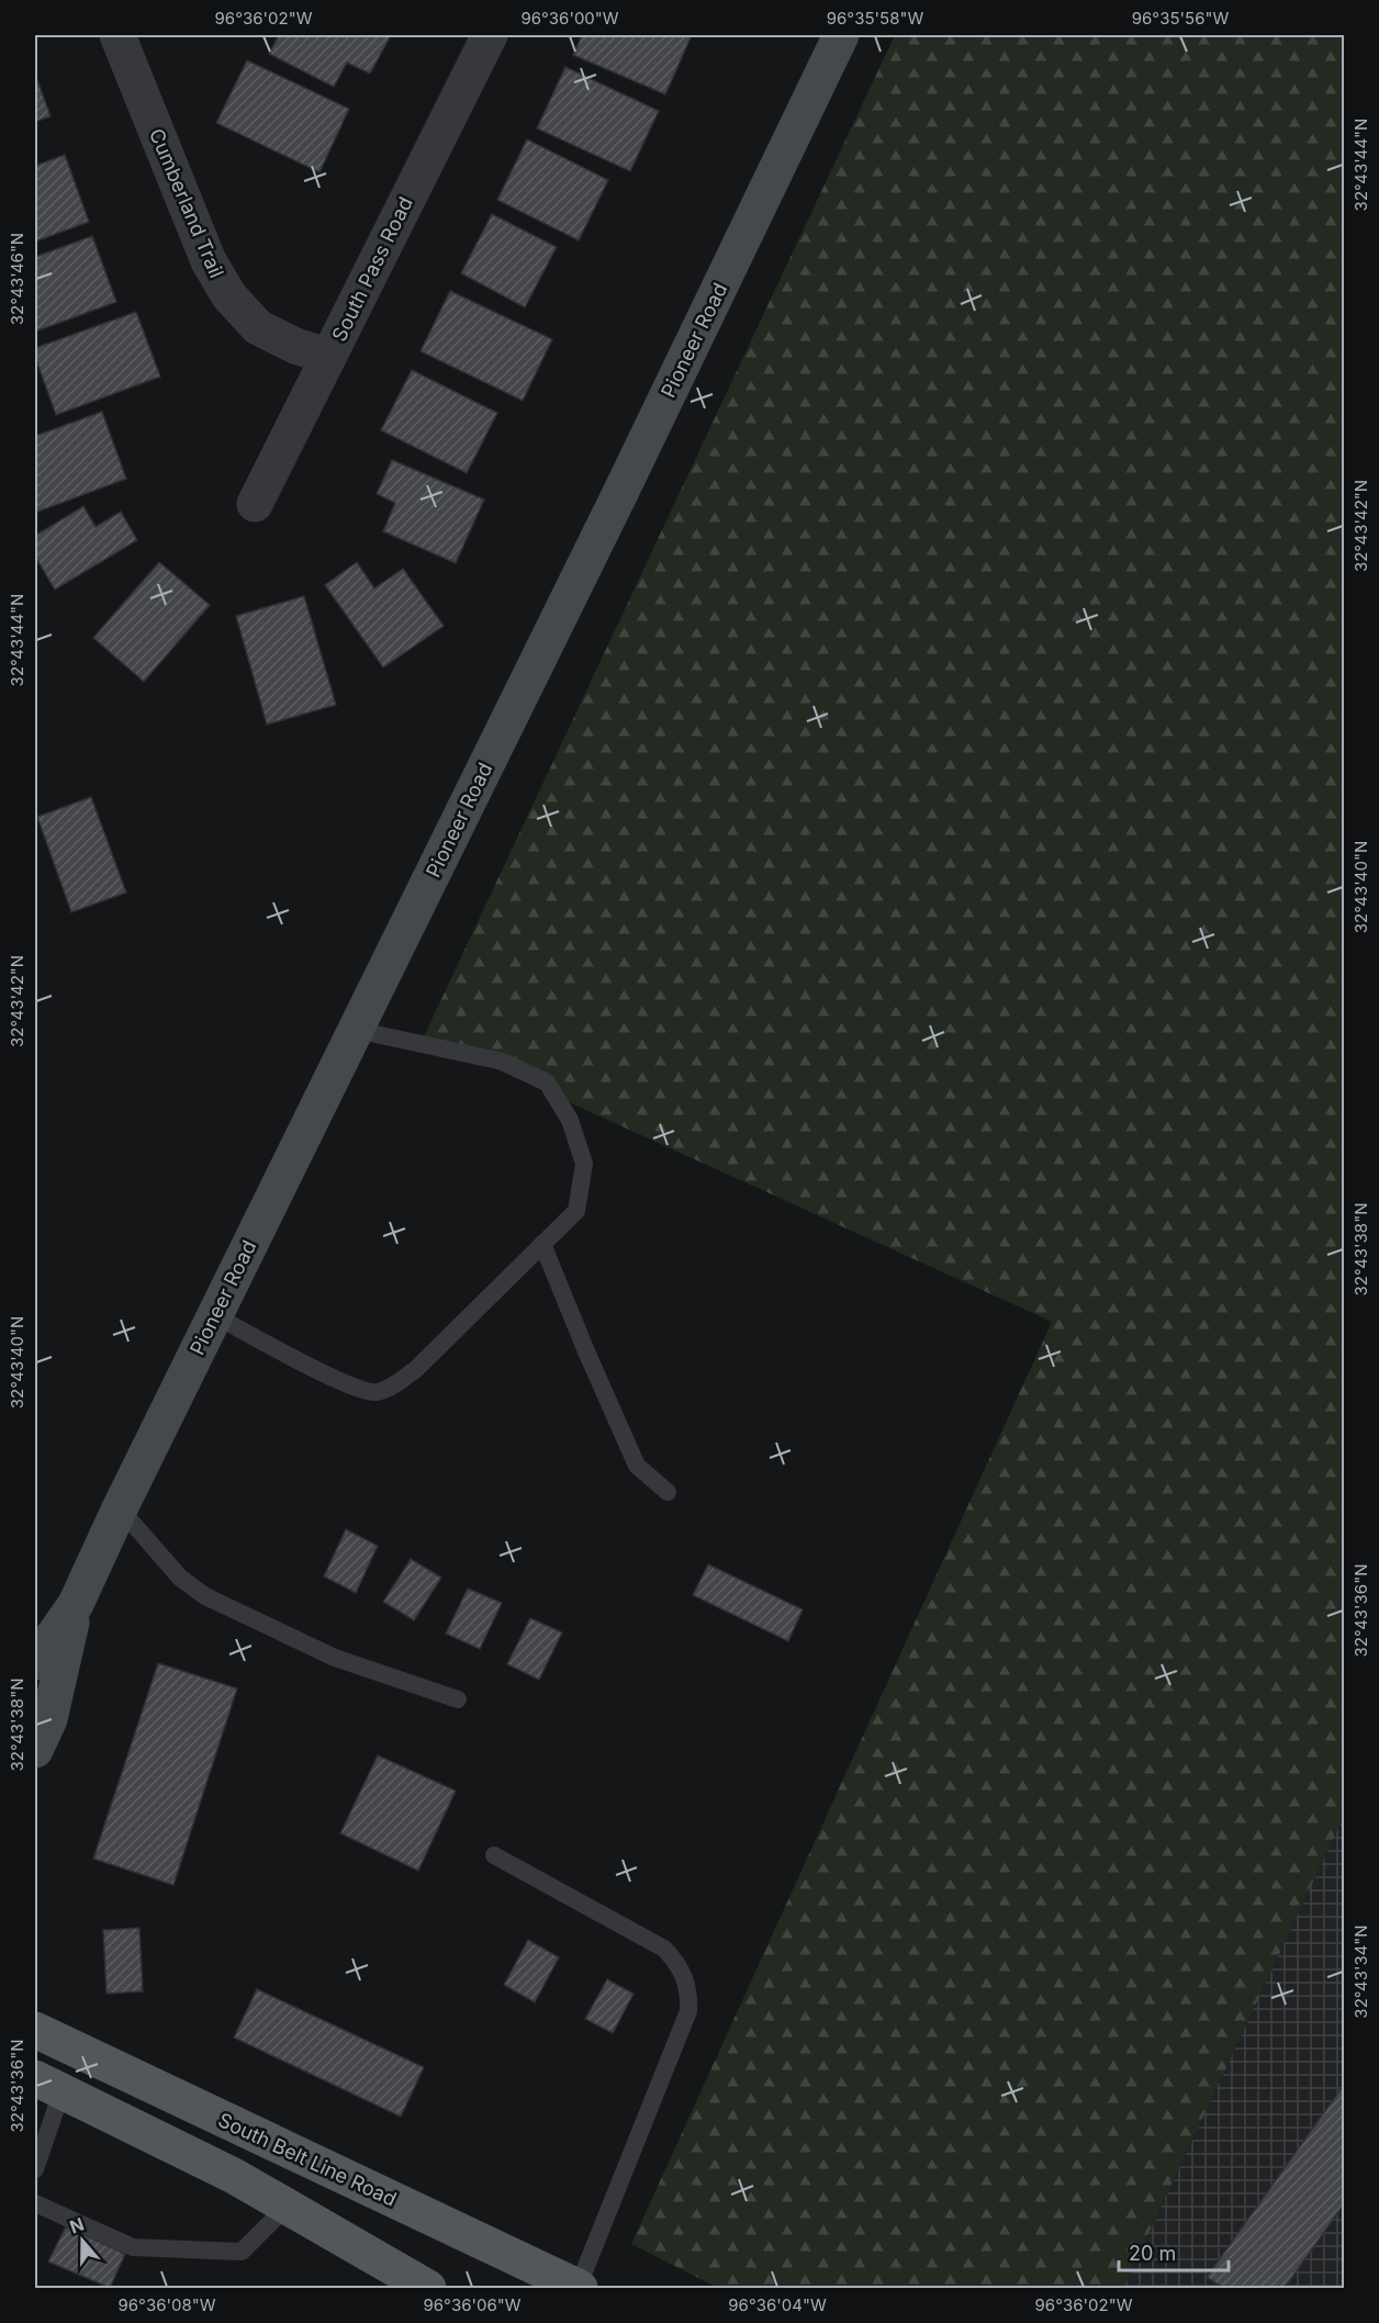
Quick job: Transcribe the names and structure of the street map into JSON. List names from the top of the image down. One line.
{"streets":{"main road":["Pioneer Road","South Belt Line Road"],"street":["Cumberland Trail","South Pass Road"]},"crossings":[["Cumberland Trail","South Pass Road"]],"scale_bar":"20 m","north":"top","coordinates":["96°36'02\"W","96°36'00\"W","96°35'58\"W","96°35'56\"W","32°43'44\"N","32°43'46\"N","32°43'42\"N","32°43'40\"N","32°43'38\"N","32°43'36\"N","32°43'34\"N","96°36'08\"W","96°36'06\"W","96°36'04\"W"]}
